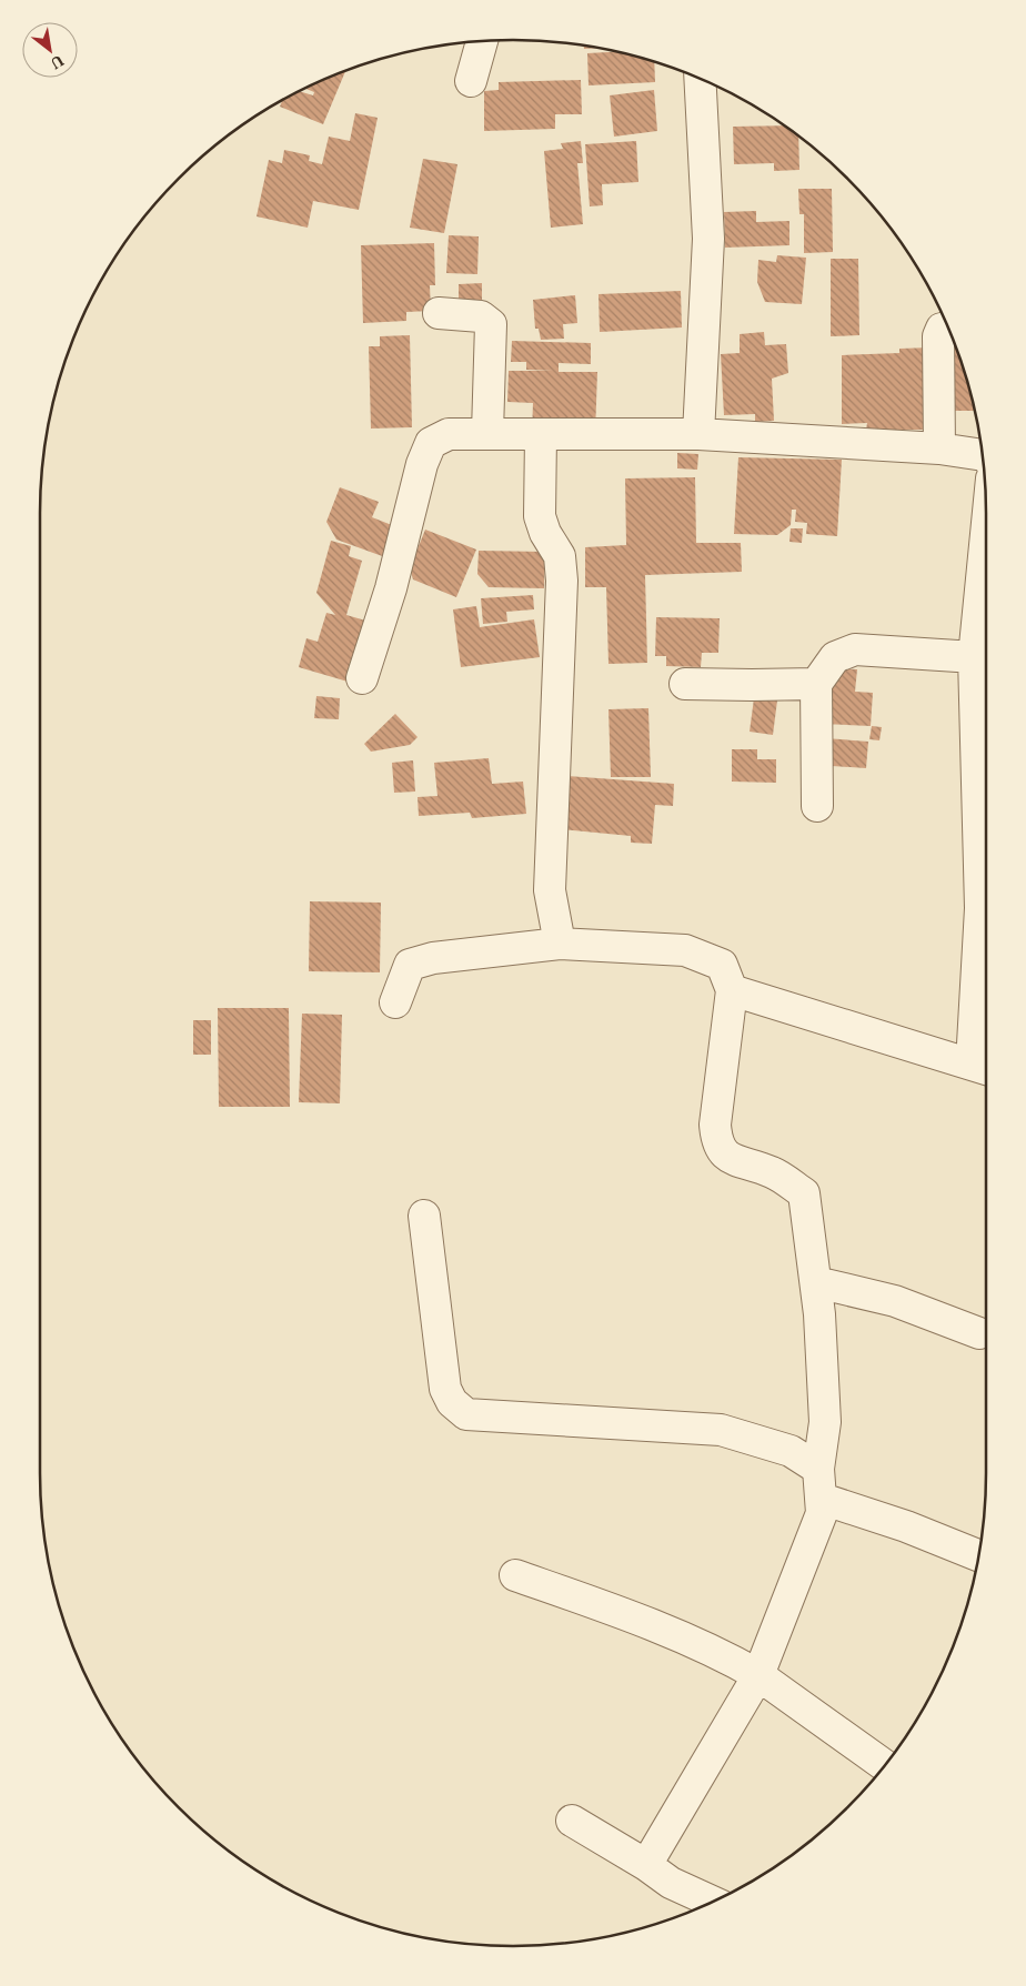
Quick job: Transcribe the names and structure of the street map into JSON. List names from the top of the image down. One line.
{"north":"bottom right"}
